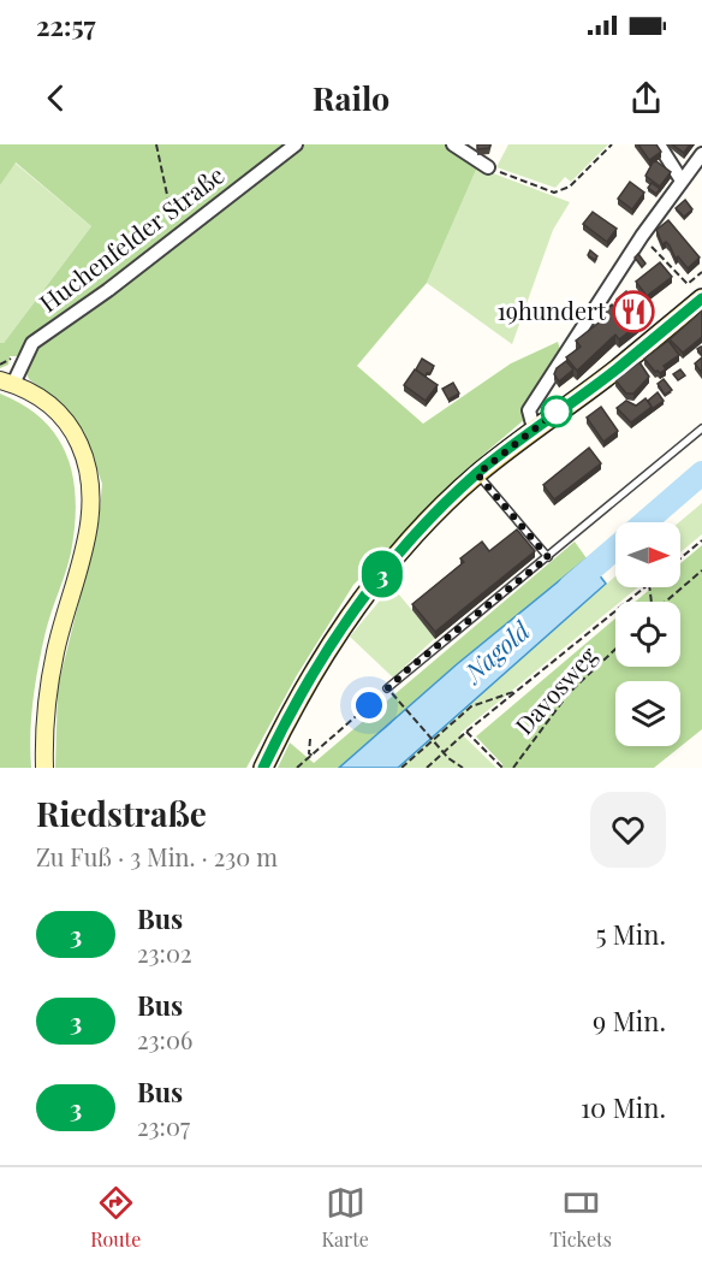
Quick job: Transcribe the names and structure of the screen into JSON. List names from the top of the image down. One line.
{"streets":{"main road":["Huchenfelder Straße"],"path":["Davosweg"]},"water":["Nagold"],"places":{"restaurant":["19hundert"]},"lines":["bus line 3"],"north":"right","page":{"status":"22:57","header":"Railo","on_map":"3","heading":["Riedstraße","Zu Fuß · 3 Min. · 230 m"],"list":[{"mark":"3","name":"Bus","note":"23:02","value":"5 Min."},{"mark":"3","name":"Bus","note":"23:06","value":"9 Min."},{"mark":"3","name":"Bus","note":"23:07","value":"10 Min."}],"tabs":["Route","Karte","Tickets"]}}
